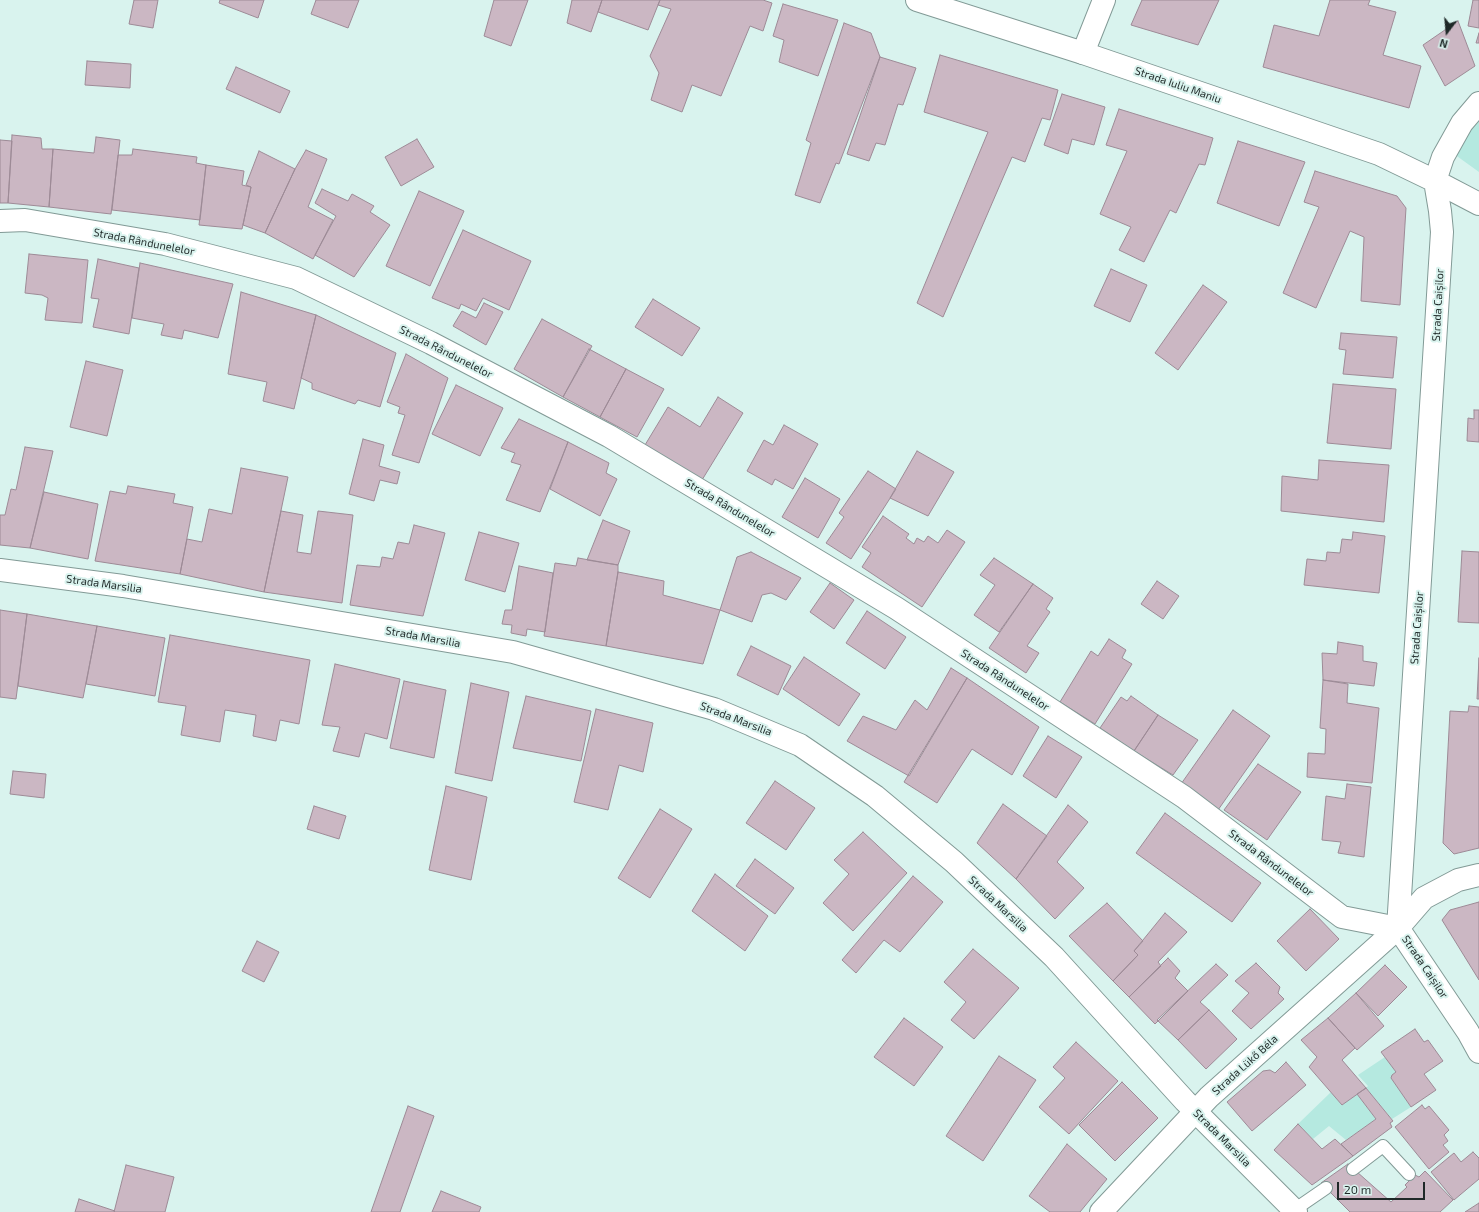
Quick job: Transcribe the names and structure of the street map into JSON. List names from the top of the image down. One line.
{"streets":{"street":["Strada Iuliu Maniu","Strada Rândunelelor","Strada Caișilor","Strada Marsilia","Strada Lükő Béla"]},"crossings":[["Strada Iuliu Maniu","Strada Caișilor"],["Strada Rândunelelor","Strada Caișilor"],["Strada Rândunelelor","Strada Lükő Béla"],["Strada Caișilor","Strada Lükő Béla"],["Strada Marsilia","Strada Lükő Béla"]],"scale_bar":"20 m","north":"bottom"}
